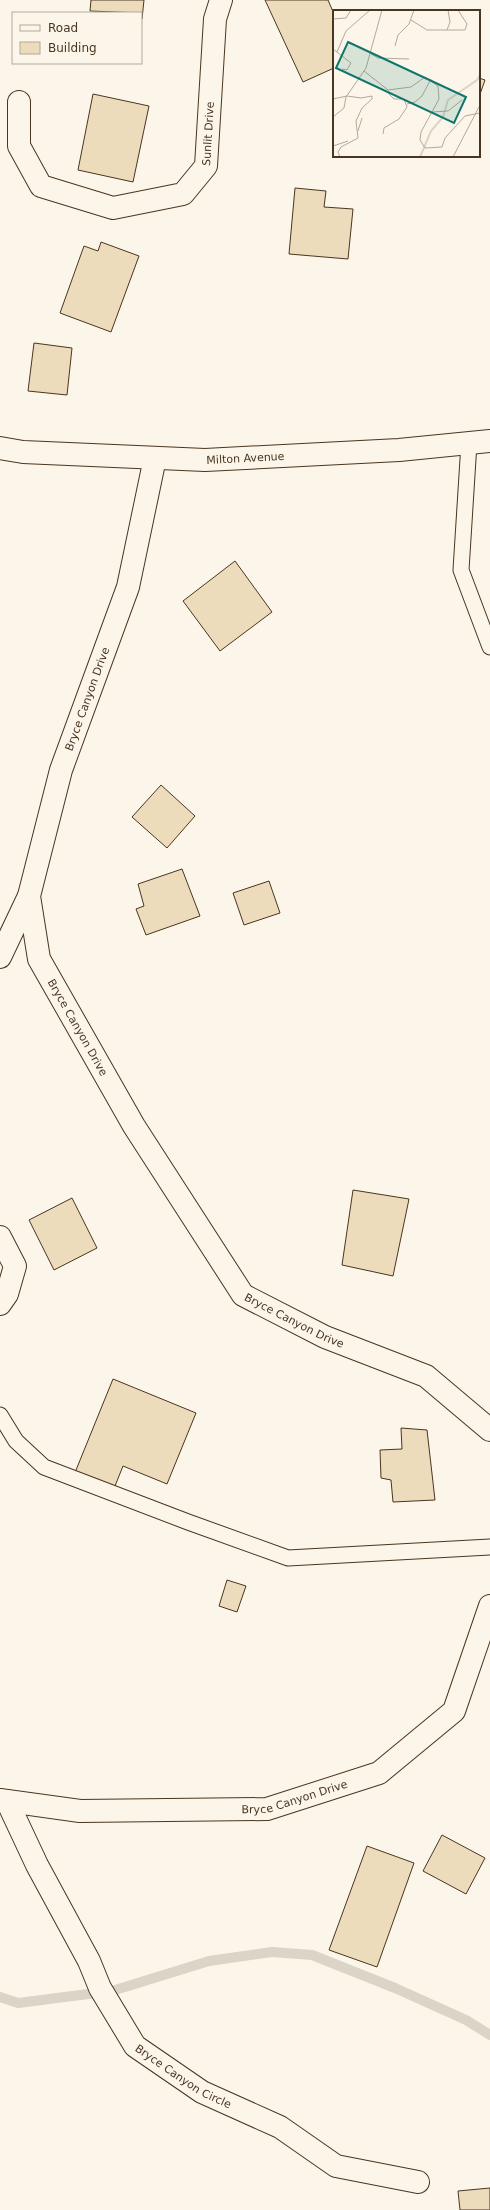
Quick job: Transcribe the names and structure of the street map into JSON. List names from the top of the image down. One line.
{"streets":{"street":["Sunlit Drive","Milton Avenue","Bryce Canyon Drive","Bryce Canyon Circle"]},"crossings":[["Milton Avenue","Bryce Canyon Drive"],["Bryce Canyon Drive","Bryce Canyon Circle"]],"legend":["Road","Building"]}
